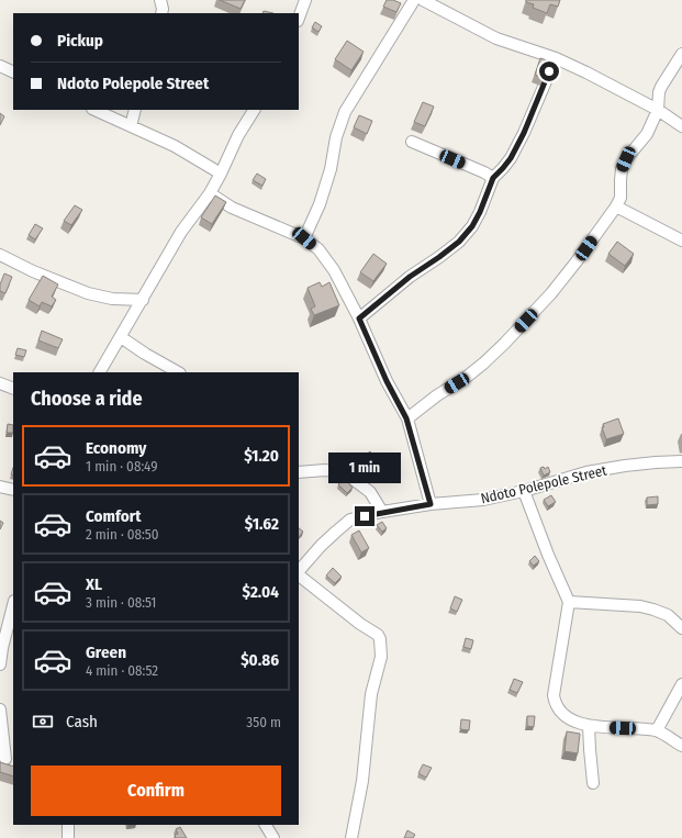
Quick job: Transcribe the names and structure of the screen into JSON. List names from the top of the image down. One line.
{"streets":{"street":["Ndoto Polepole Street"]},"page":{"banner":["Pickup","Ndoto Polepole Street"],"heading":"Choose a ride","list":[{"name":"Economy","note":"1 min · 08:49","value":"$1.20"},{"name":"Comfort","note":"2 min · 08:50","value":"$1.62"},{"name":"XL","note":"3 min · 08:51","value":"$2.04"},{"name":"Green","note":"4 min · 08:52","value":"$0.86"}],"bubble":"1 min","pay":["Cash","350 m"],"buttons":"Confirm"}}
